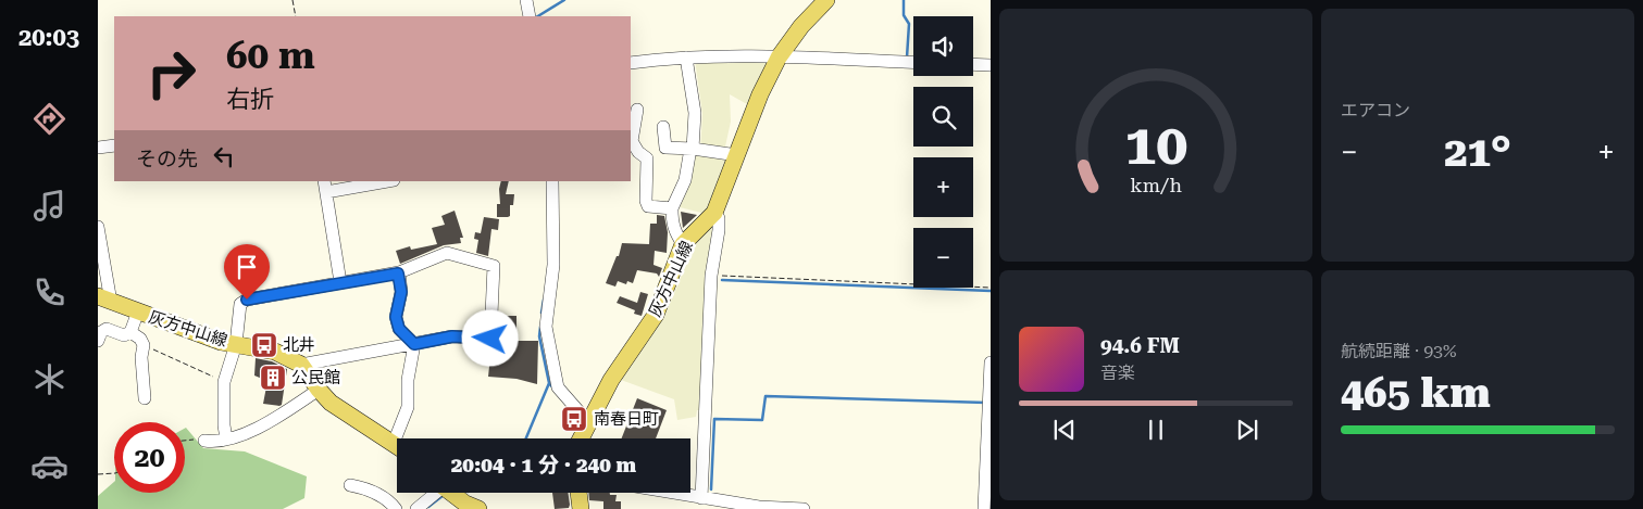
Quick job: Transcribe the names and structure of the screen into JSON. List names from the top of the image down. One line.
{"streets":{"main road":["灰方中山線"]},"places":{"bus stop":["北井","南春日町"],"building":["公民館"]},"page":{"tabs":"20:03","tile":["エアコン",["航続距離 · 93%","465 km"]],"map_buttons":["+","−"],"turn":["60 m","右折"],"then":"その先","heat":["−","21°","+"],"song":["94.6 FM","音楽"],"limit":"20","trip":"20:04 · 1 分 · 240 m","gauge":["10","km/h"]}}
